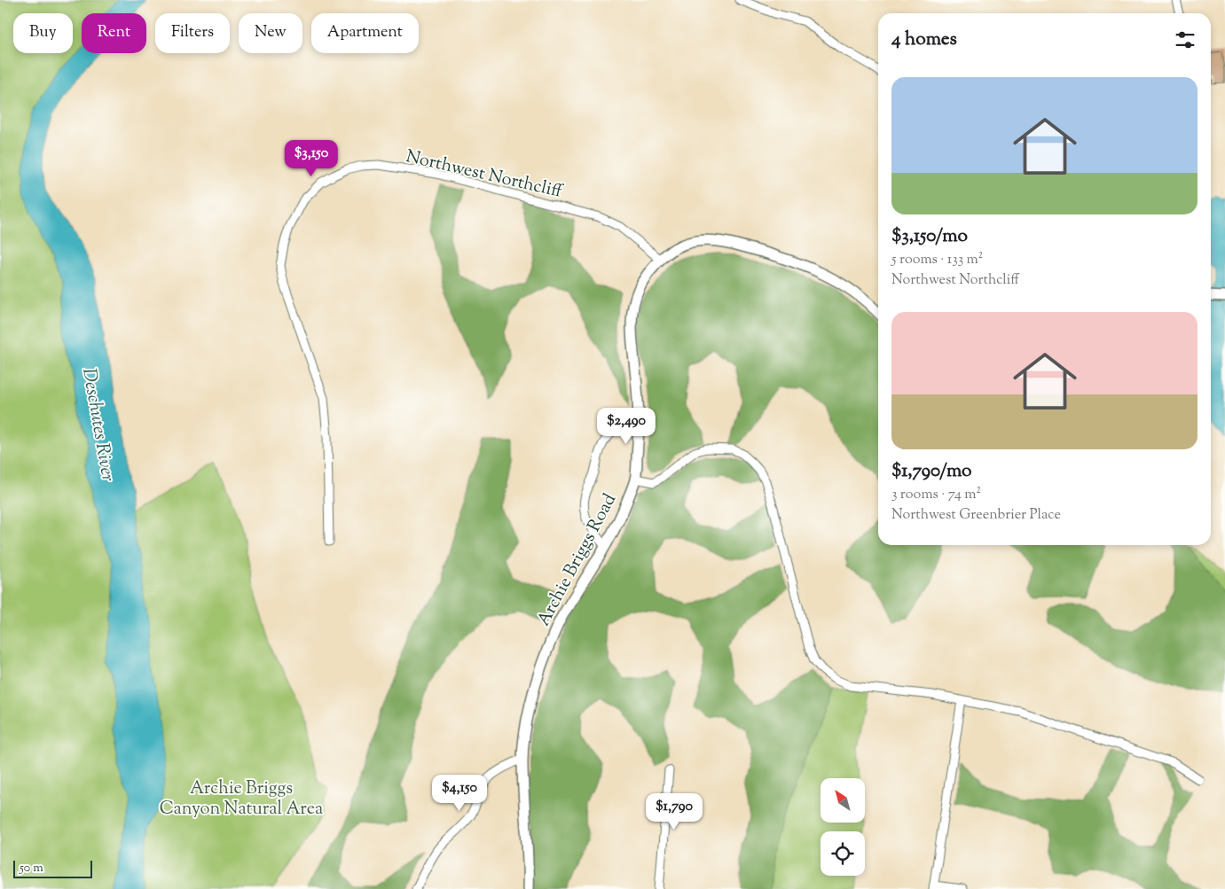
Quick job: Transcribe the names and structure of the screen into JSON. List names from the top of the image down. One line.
{"streets":{"street":["Northwest Northcliff","Archie Briggs Road"]},"crossings":[["Northwest Northcliff","Archie Briggs Road"]],"water":["Deschutes River"],"parks":["Archie Briggs Canyon Natural Area"],"scale_bar":"50 m","north":"top left","page":{"chip":["Buy","Rent","Filters","New","Apartment"],"heading":"4 homes","list":[{"name":"$3,150/mo","note":"5 rooms · 133 m² · Northwest Northcliff"},{"name":"$1,790/mo","note":"3 rooms · 74 m² · Northwest Greenbrier Place"}],"price":["$3,150","$2,490","$4,150","$1,790"],"scale":"50 m"}}
